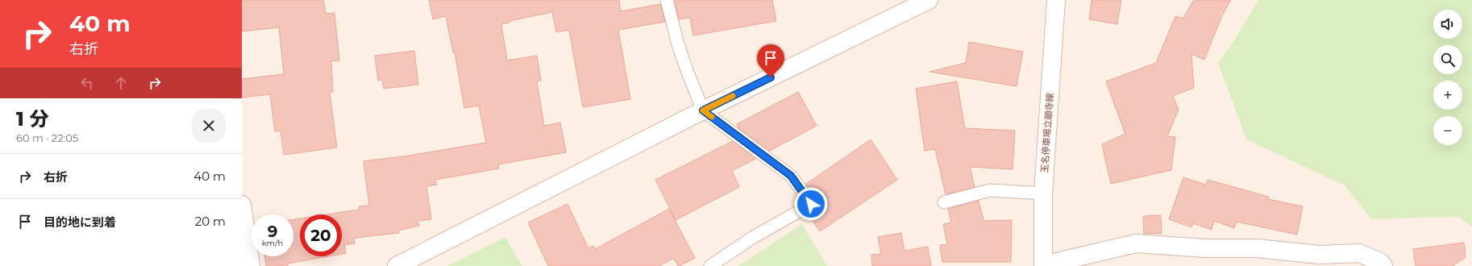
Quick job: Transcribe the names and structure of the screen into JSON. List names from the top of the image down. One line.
{"streets":{"street":["玉名停車場立願寺線"]},"page":{"turn":["40 m","右折"],"map_buttons":["+","−"],"heading":["1 分","60 m · 22:05"],"list":[{"name":"右折","value":"40 m"},{"name":"目的地に到着","value":"20 m"}],"speed":"9 km/h","limit":"20"}}
